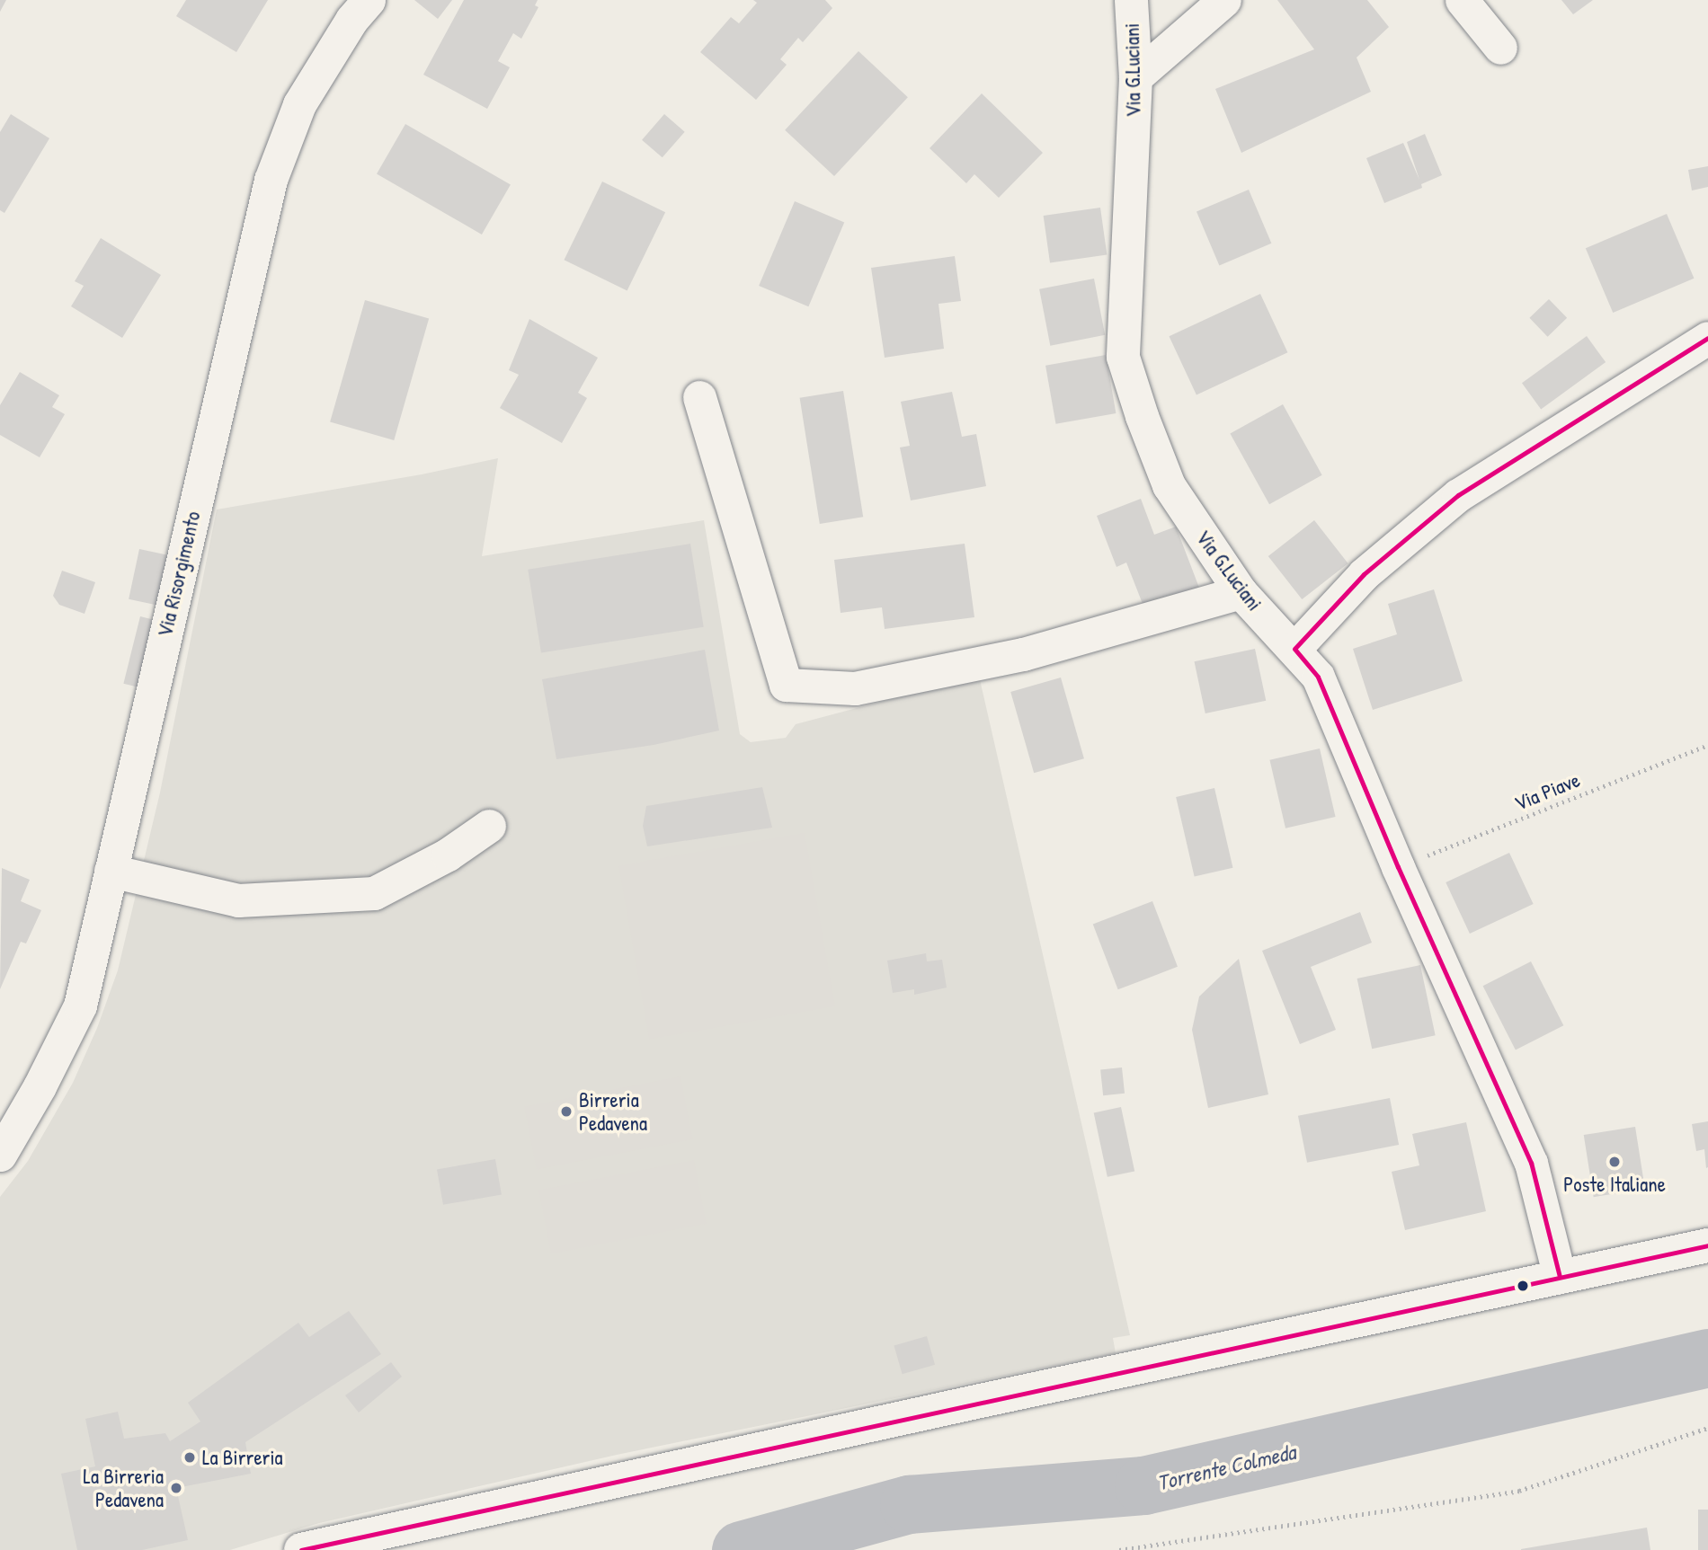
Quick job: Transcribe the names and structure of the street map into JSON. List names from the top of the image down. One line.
{"streets":{"street":["Via G.Luciani","Via Risorgimento"],"path":["Via Piave"]},"crossings":[["Via G.Luciani","Via Piave"]],"water":["Torrente Colmeda"],"places":["Birreria Pedavena","Poste Italiane","La Birreria","La Birreria Pedavena"]}
